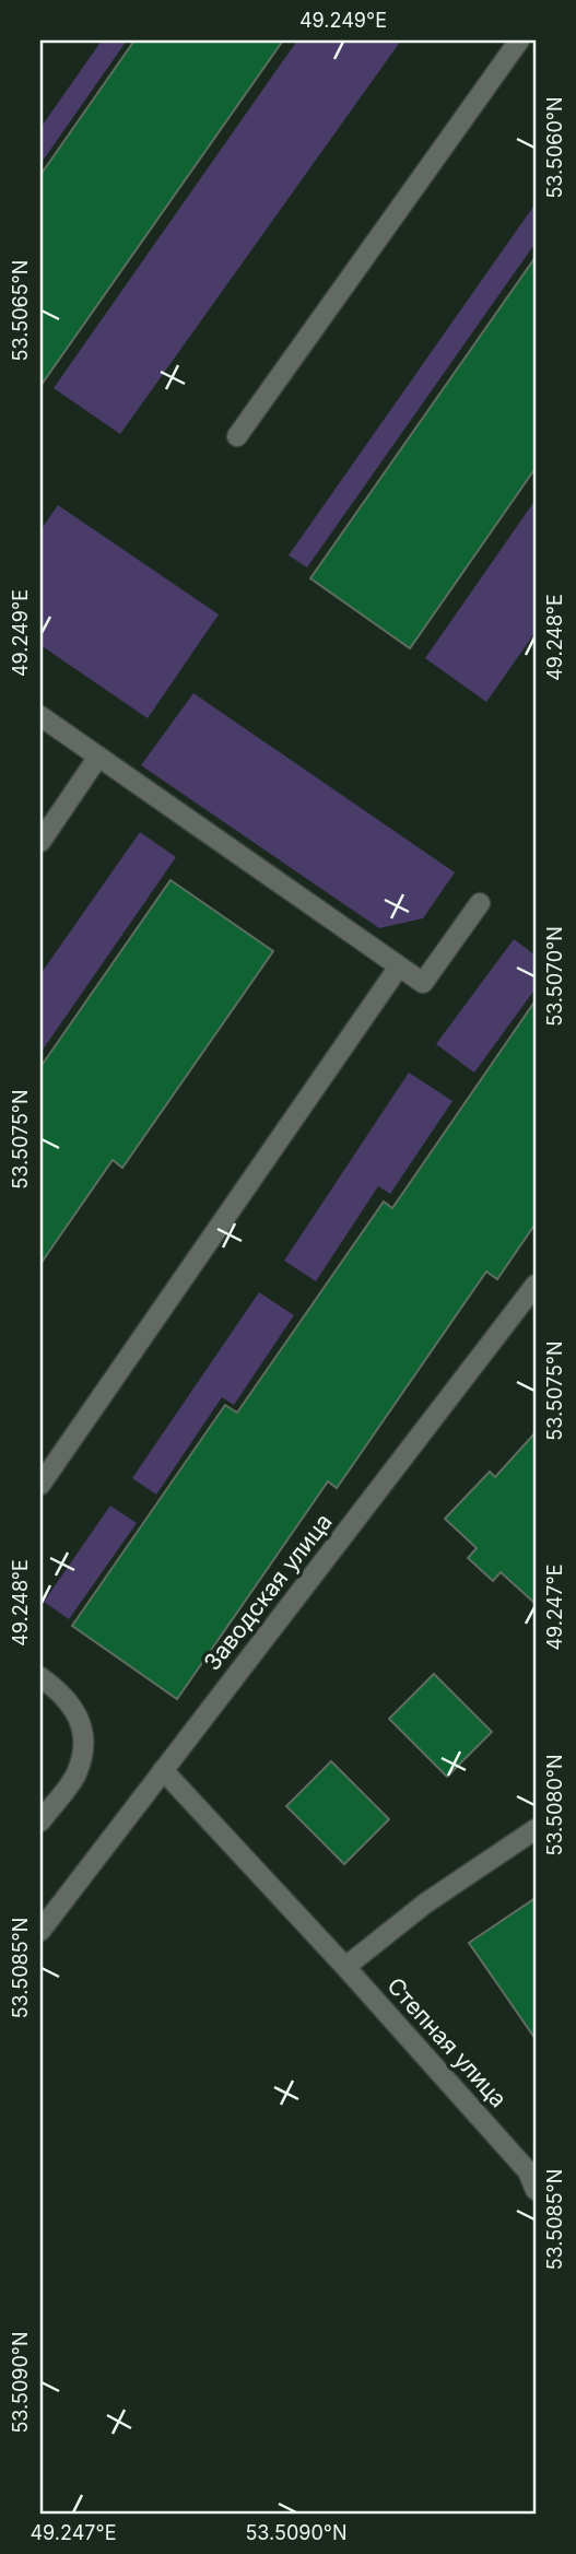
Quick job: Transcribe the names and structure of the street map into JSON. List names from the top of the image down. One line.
{"streets":{"street":["Заводская улица","Степная улица"]},"crossings":[["Заводская улица","Степная улица"]],"coordinates":["49.249°E","53.5060°N","53.5065°N","49.248°E","53.5070°N","53.5075°N","49.247°E","53.5080°N","53.5085°N","53.5090°N"]}
